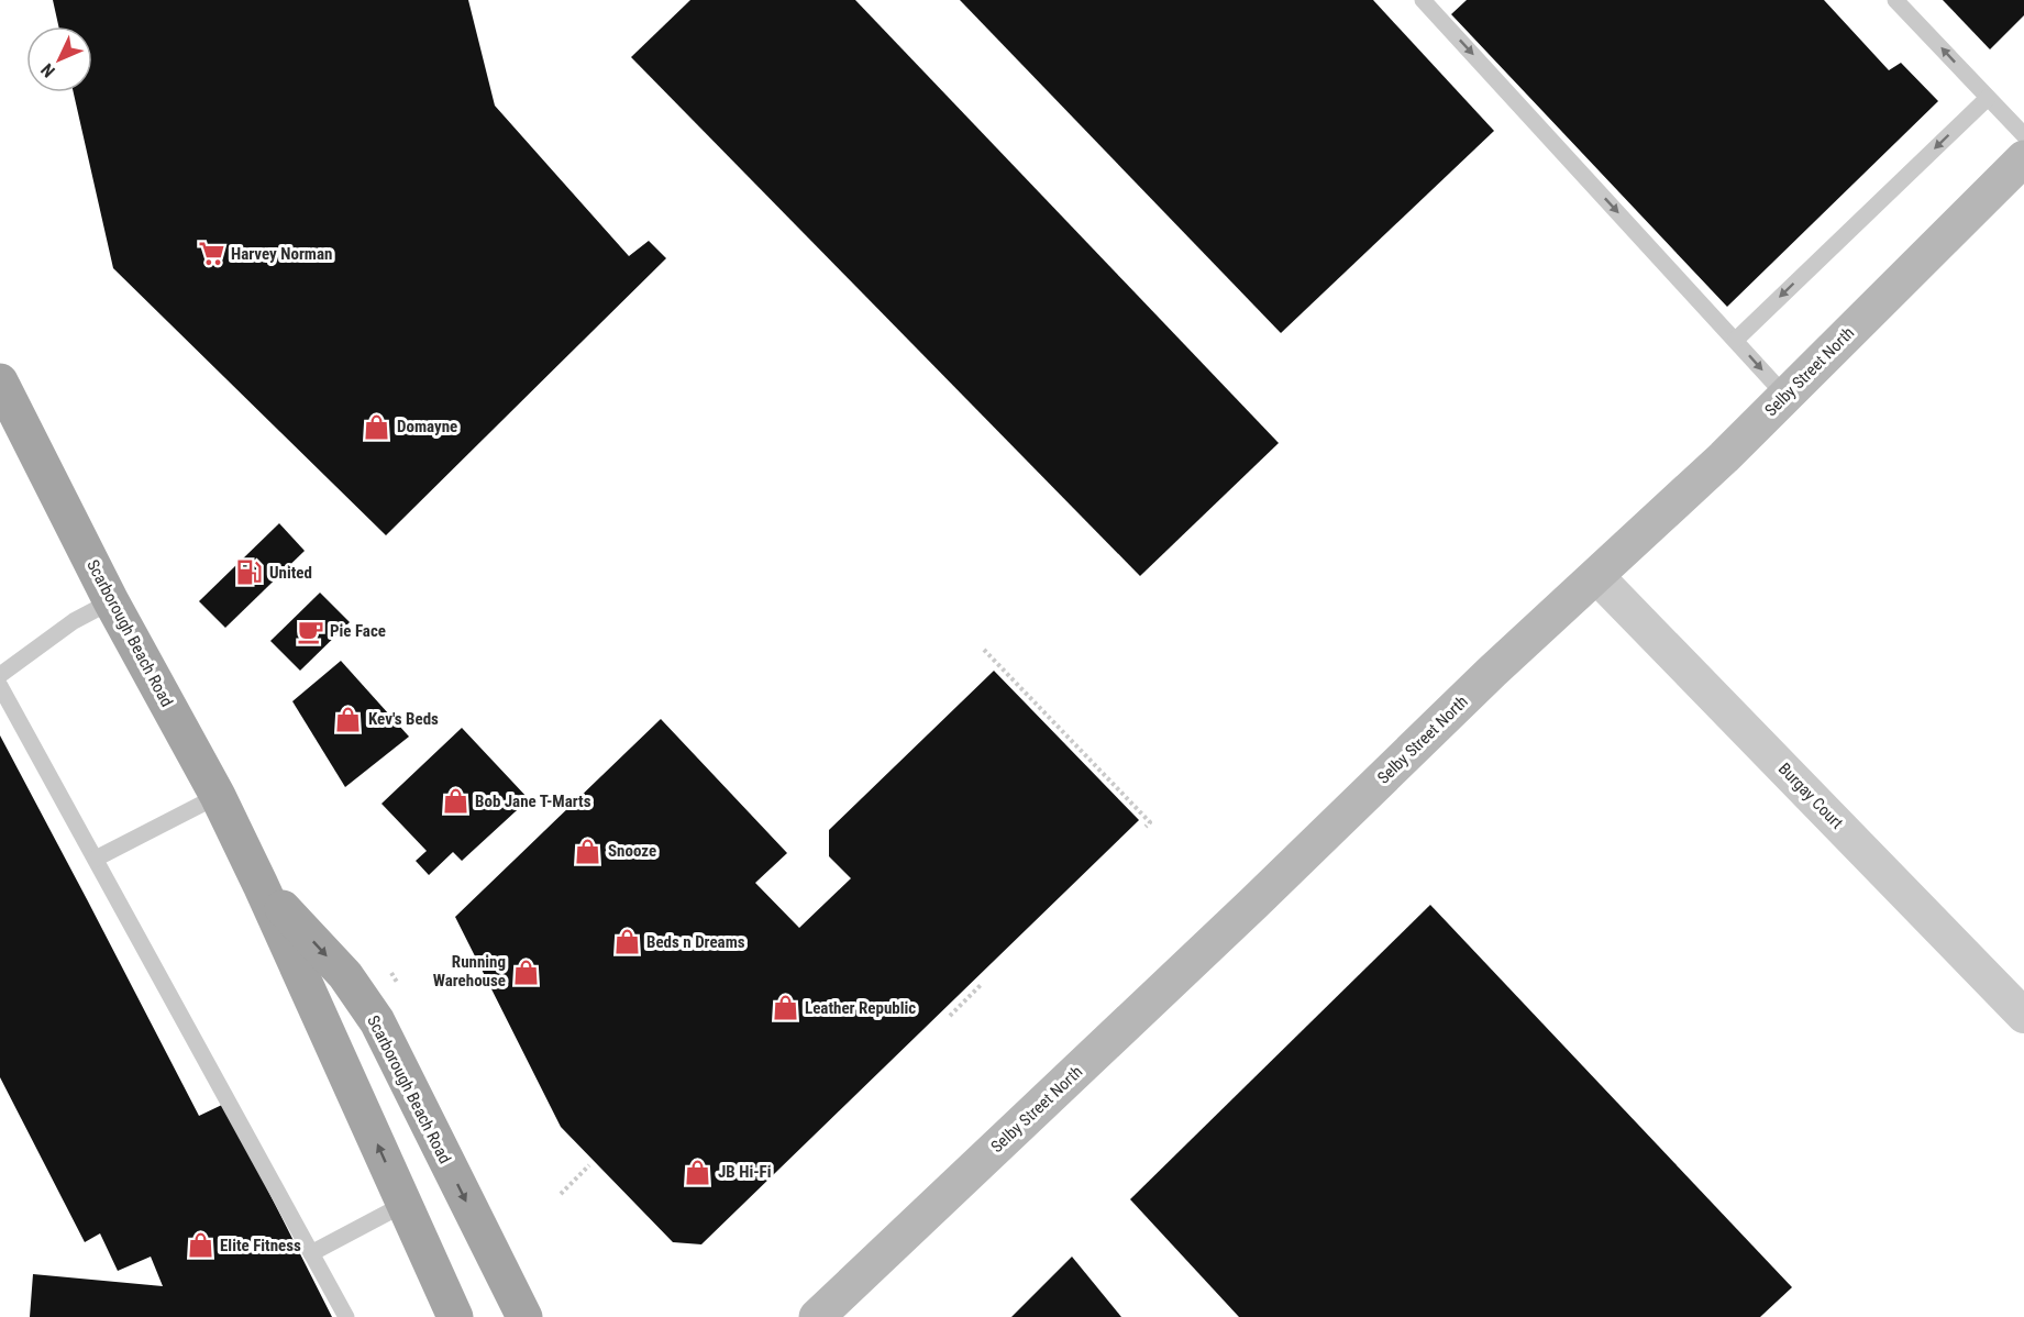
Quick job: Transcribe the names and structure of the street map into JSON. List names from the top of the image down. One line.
{"streets":{"main road":["Selby Street North","Scarborough Beach Road"],"street":["Burgay Court"]},"crossings":[["Selby Street North","Burgay Court"]],"places":{"supermarket":["Harvey Norman"],"shop":["Domayne","Kev's Beds","Bob Jane T-Marts","Snooze","Beds n Dreams","Running Warehouse","Leather Republic","JB Hi-Fi","Elite Fitness"],"fuel station":["United"],"cafe":["Pie Face"]},"north":"bottom left"}
